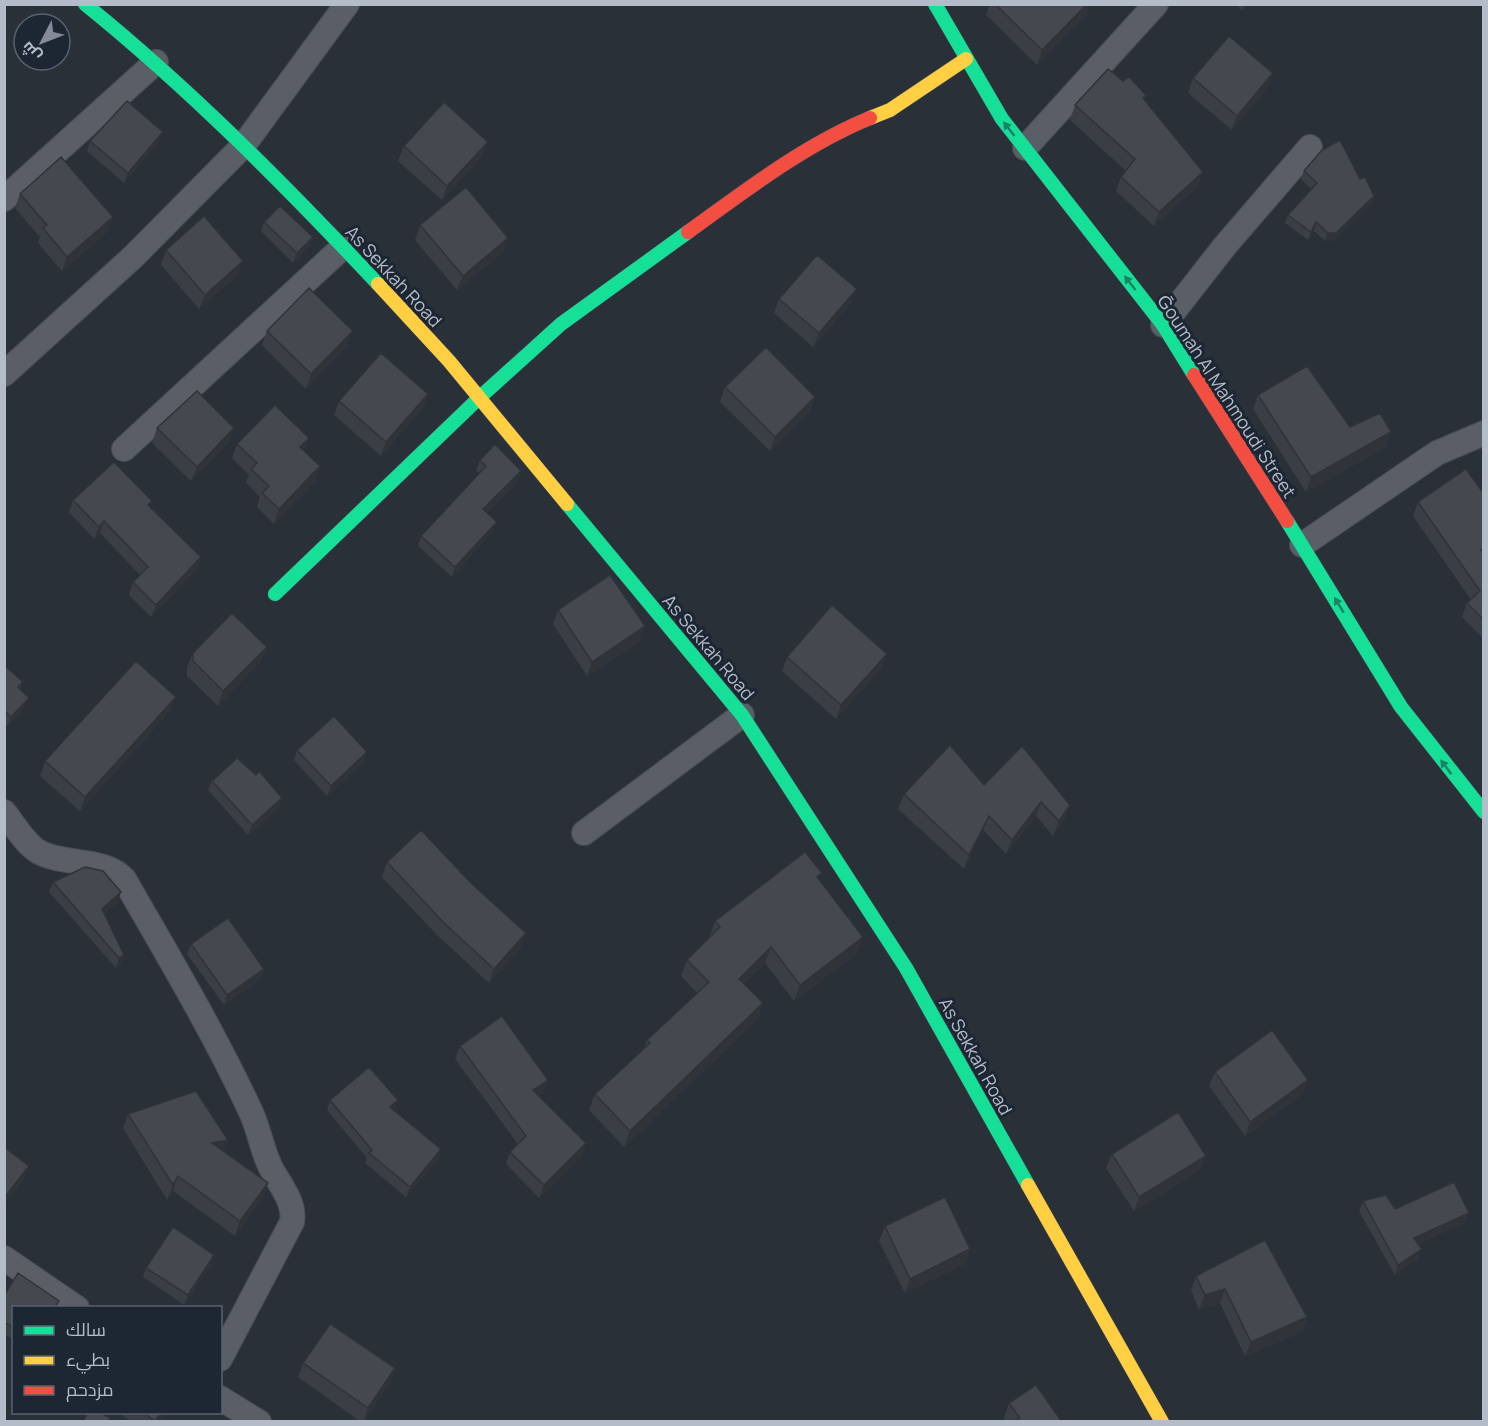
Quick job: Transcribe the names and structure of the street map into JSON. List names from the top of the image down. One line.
{"streets":{"street":["As Sekkah Road","Ḡoumah Al Mahmoudi Street"]},"one_way":["Ḡoumah Al Mahmoudi Street"],"legend":["سالك","بطيء","مزدحم"],"north":"bottom left"}
